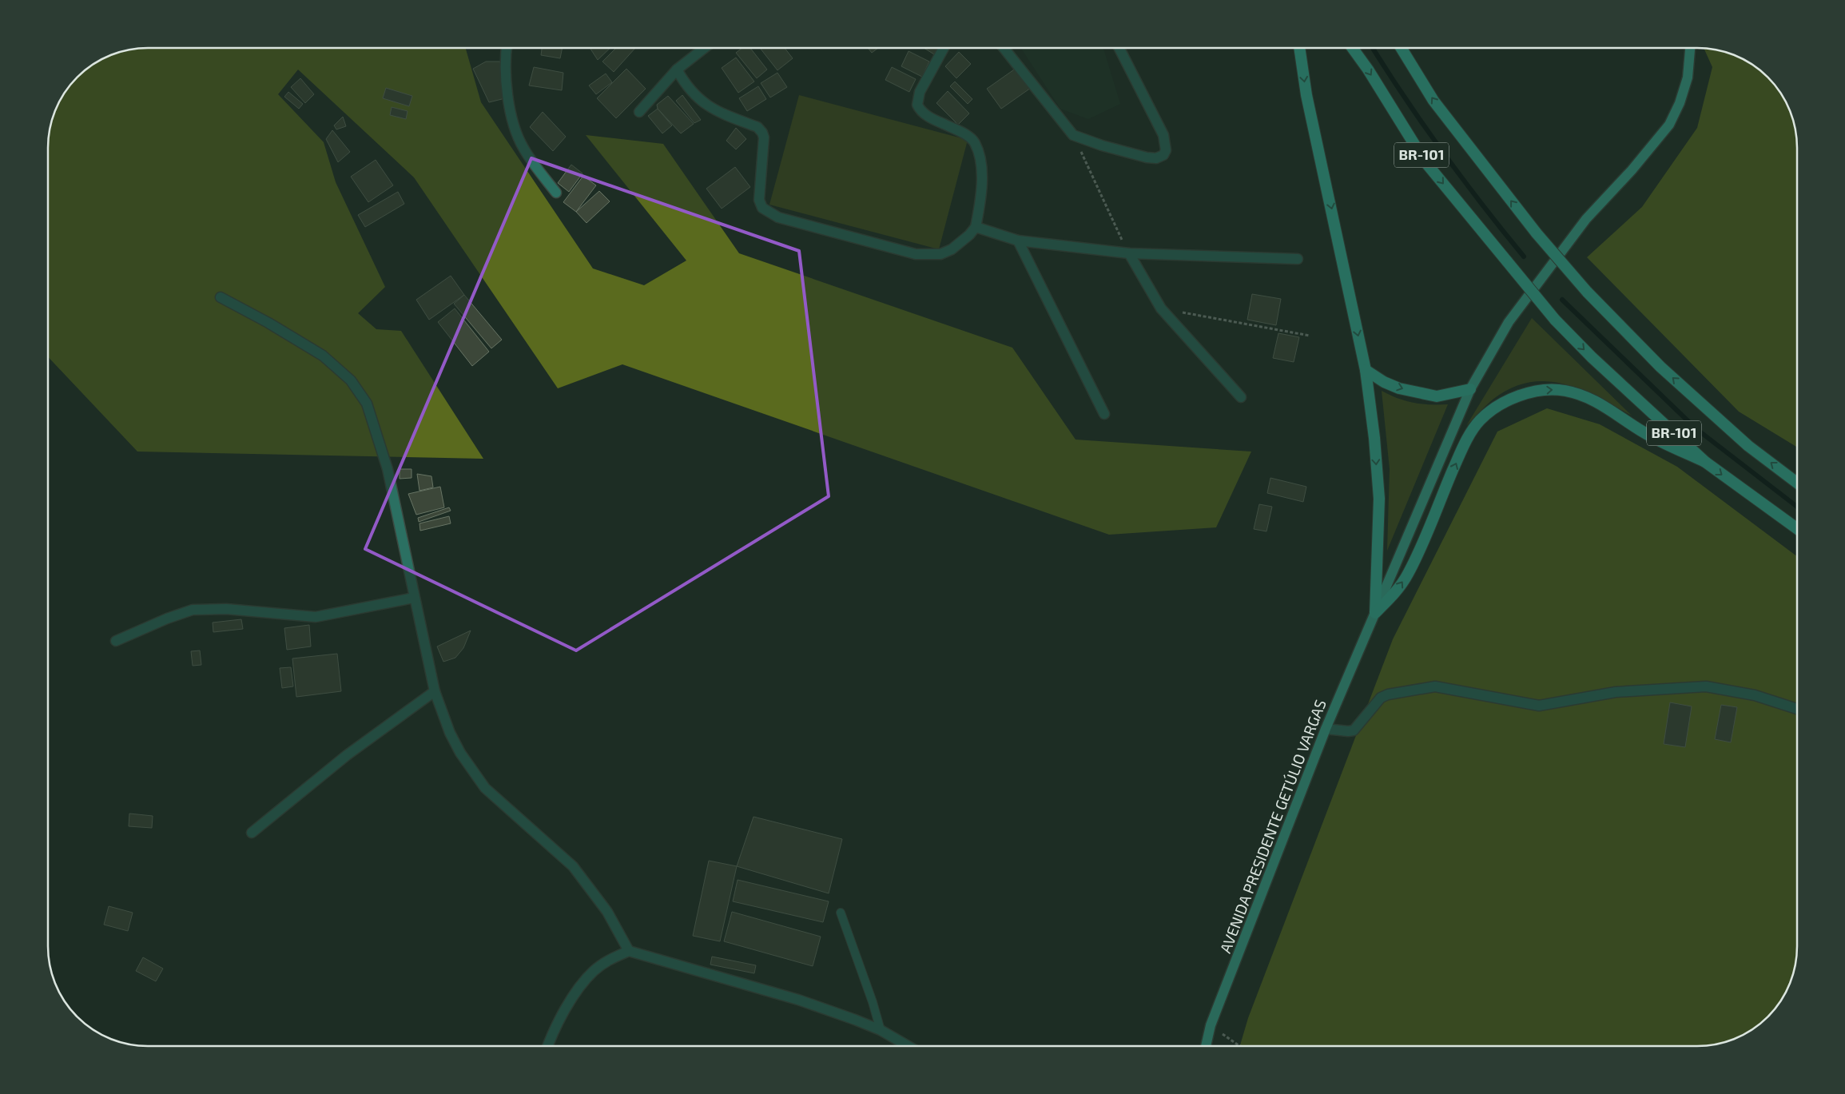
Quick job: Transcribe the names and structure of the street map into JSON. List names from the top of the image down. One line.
{"streets":{"highway":["BR-101"],"main road":["AVENIDA PRESIDENTE GETÚLIO VARGAS"]}}
